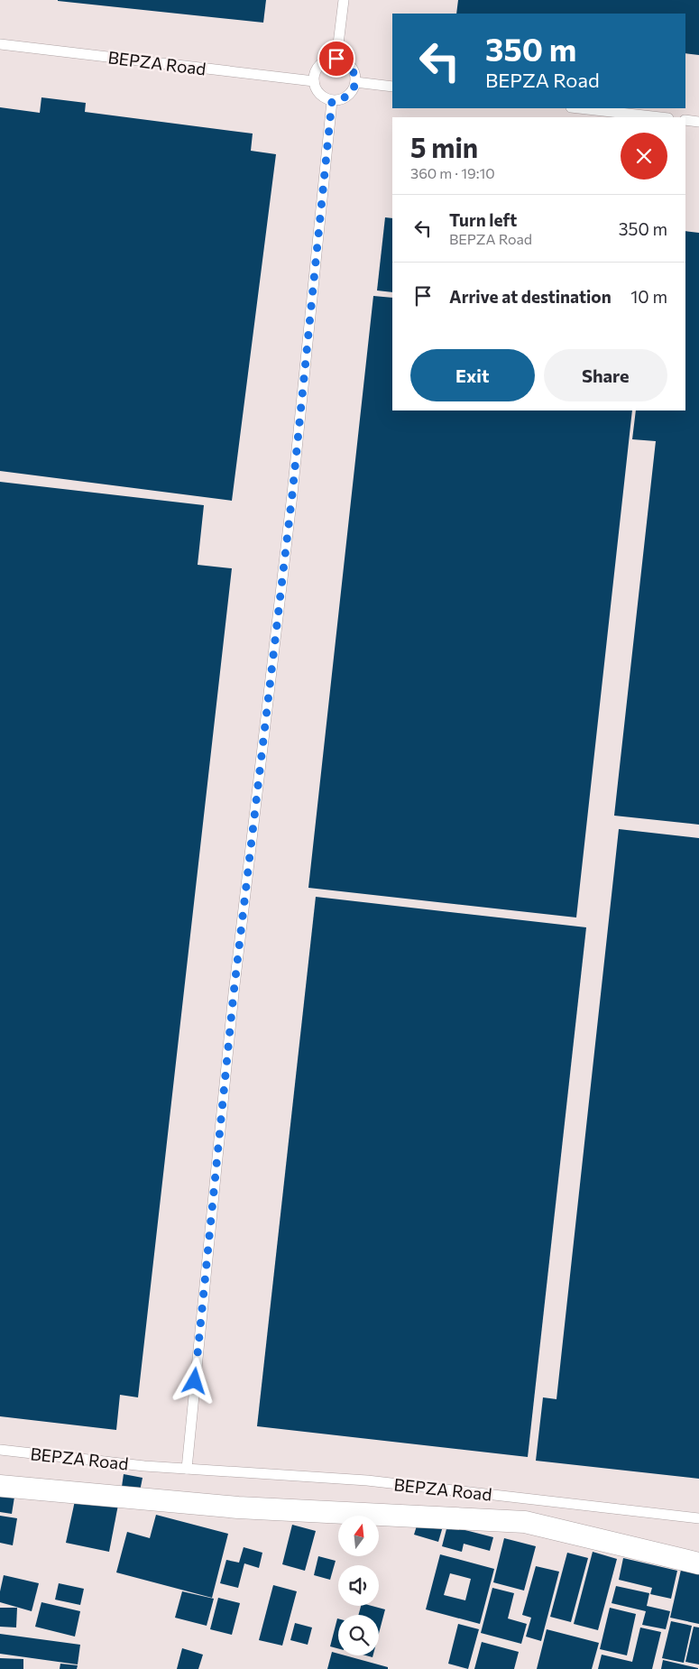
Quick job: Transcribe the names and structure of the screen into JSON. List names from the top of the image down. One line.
{"streets":{"lane":["BEPZA Road"]},"north":"top","page":{"turn":["350 m","BEPZA Road"],"heading":["5 min","360 m · 19:10"],"list":[{"name":"Turn left","note":"BEPZA Road","value":"350 m"},{"name":"Arrive at destination","value":"10 m"}],"buttons":["Exit","Share"]}}
